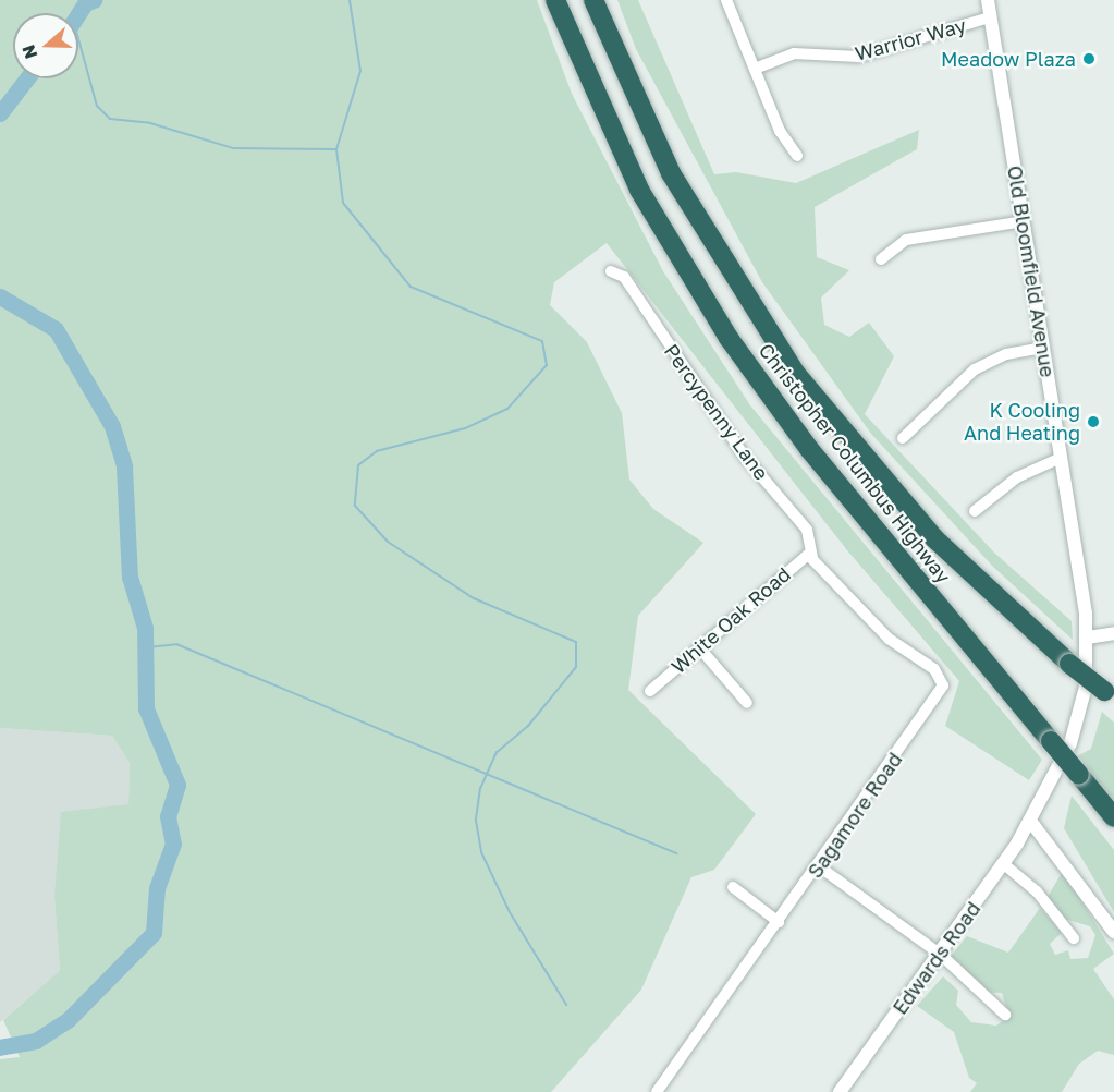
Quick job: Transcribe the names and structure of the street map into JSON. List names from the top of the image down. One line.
{"streets":{"highway":["Christopher Columbus Highway"],"street":["Warrior Way","Old Bloomfield Avenue","Percypenny Lane","White Oak Road","Sagamore Road","Edwards Road"]},"crossings":[["Warrior Way","Old Bloomfield Avenue"],["Old Bloomfield Avenue","Edwards Road"],["Percypenny Lane","White Oak Road"],["Percypenny Lane","Sagamore Road"],["White Oak Road","Sagamore Road"]],"places":["Meadow Plaza","K Cooling And Heating"],"north":"left"}
